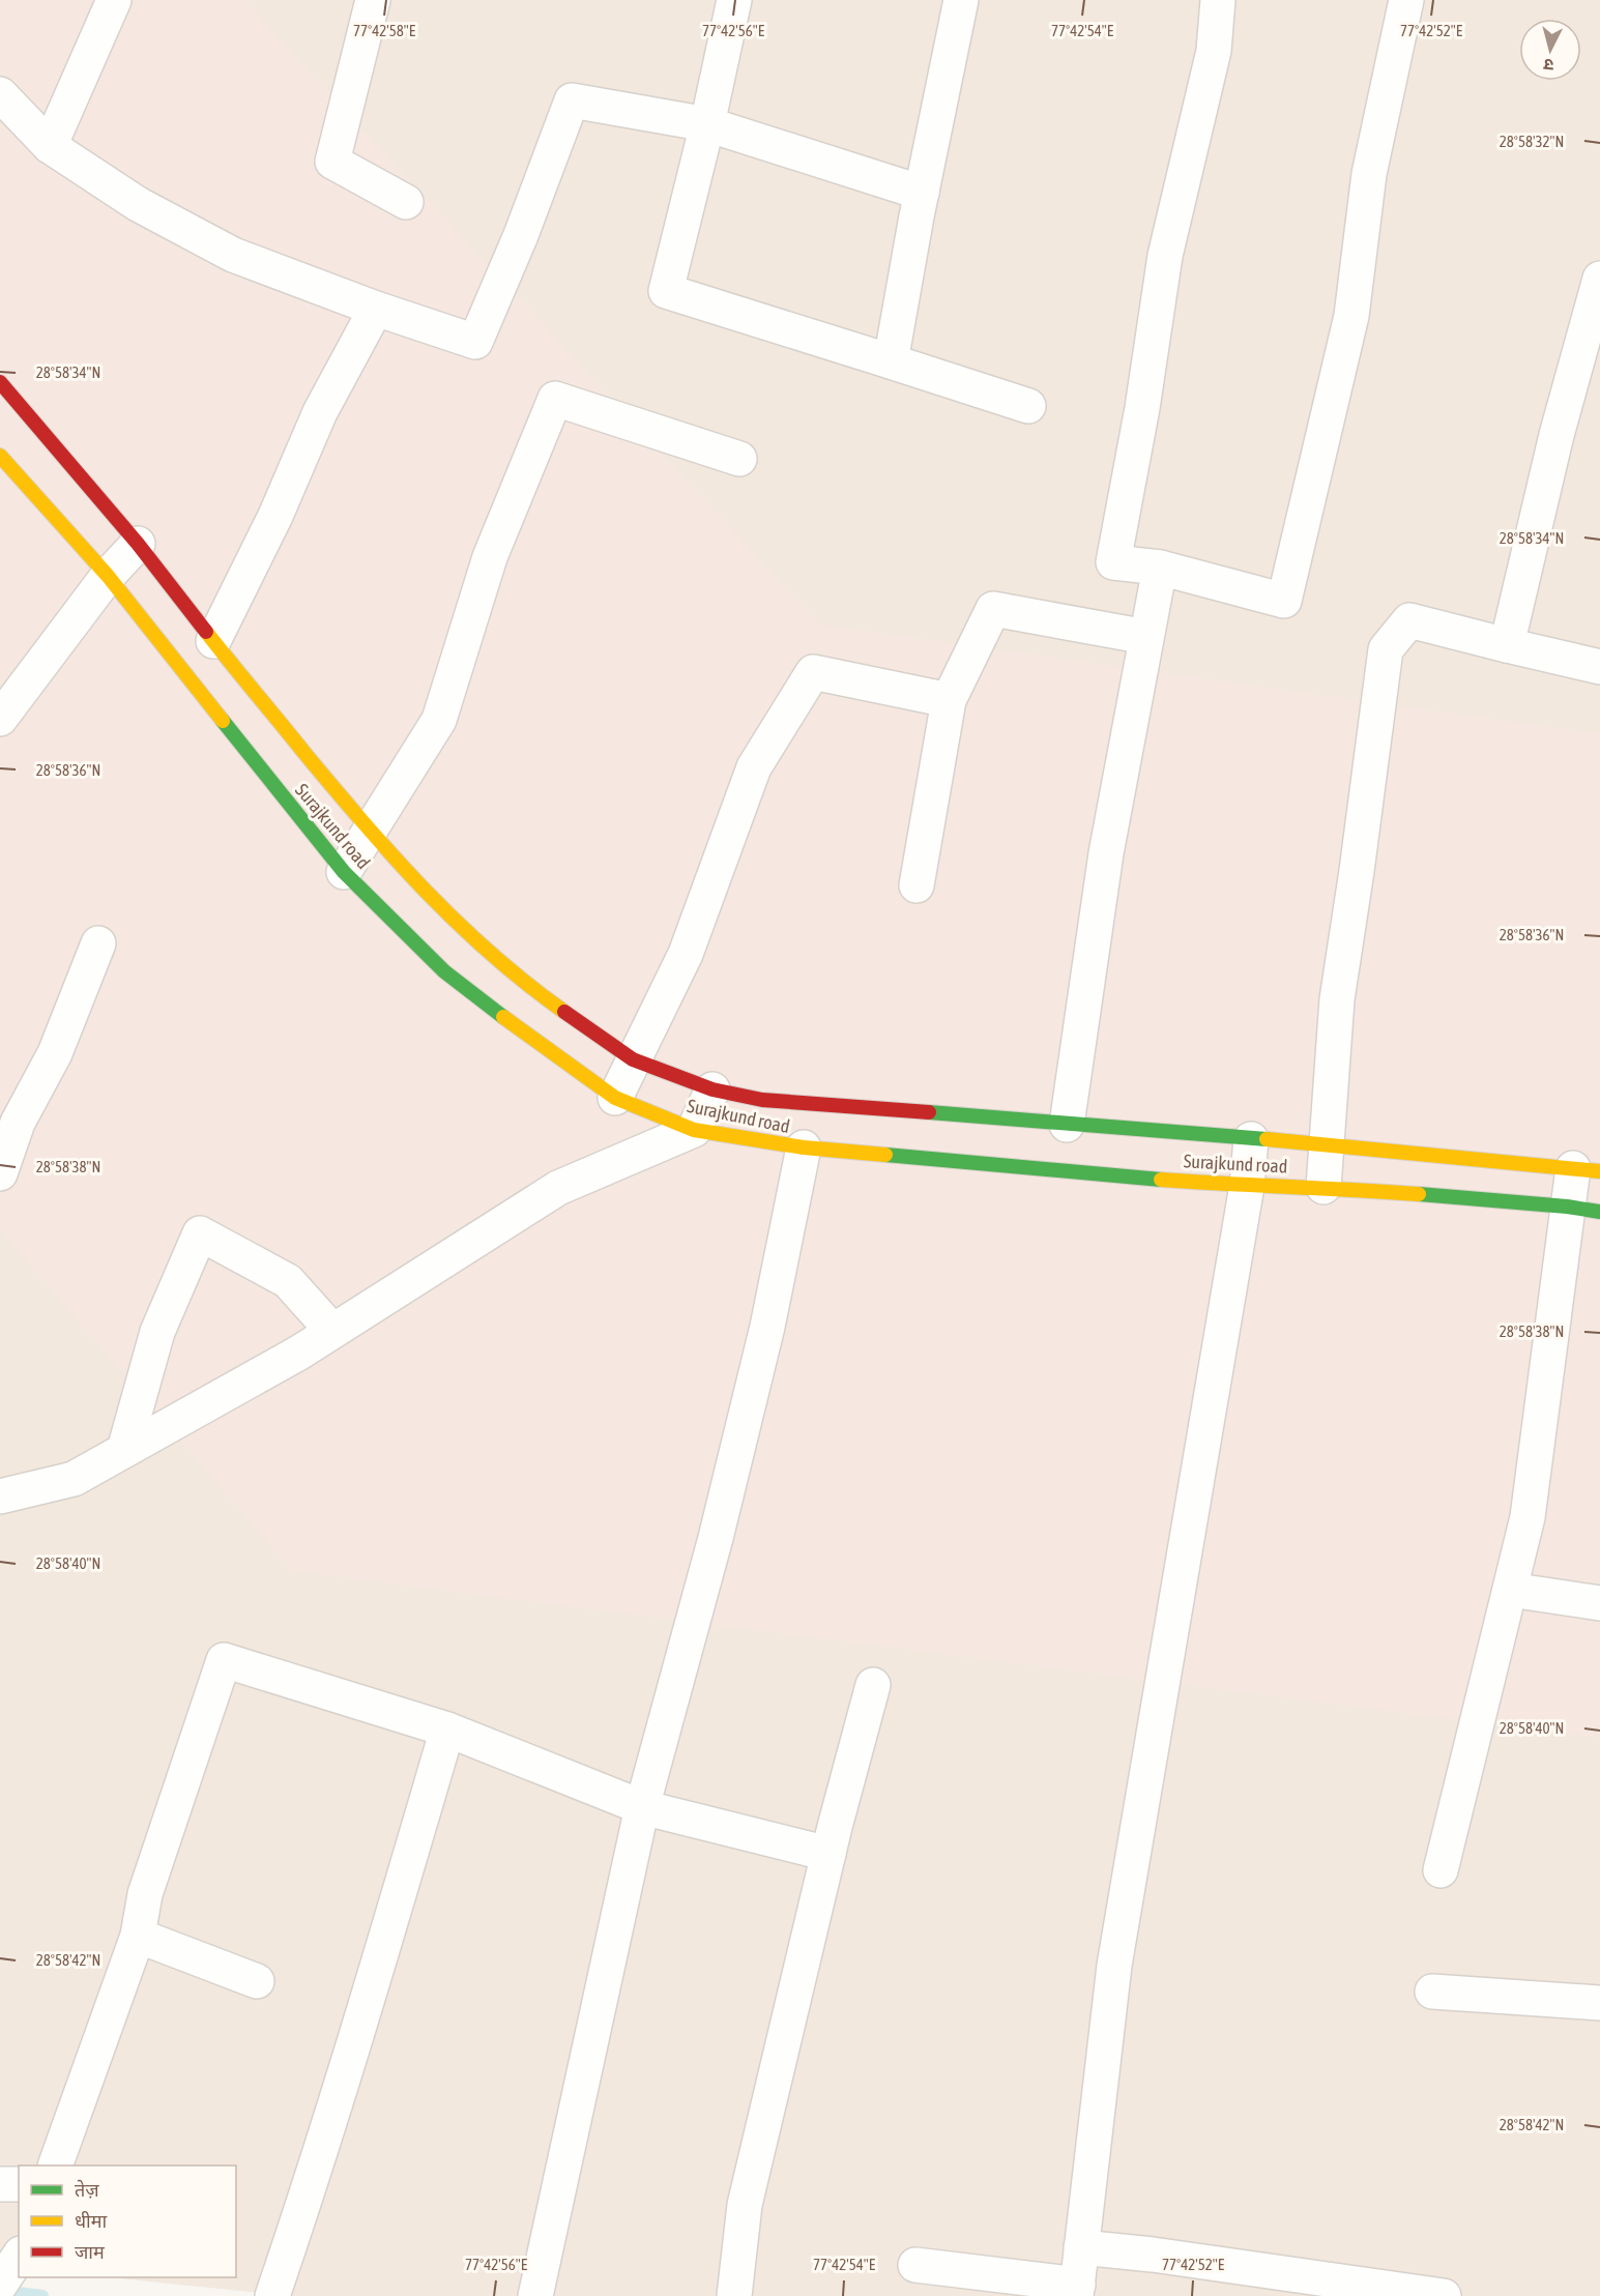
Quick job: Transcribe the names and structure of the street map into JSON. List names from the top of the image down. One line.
{"streets":{"street":["Surajkund road"]},"legend":["तेज़","धीमा","जाम"],"north":"bottom","coordinates":["77°42'58\"E","77°42'56\"E","77°42'54\"E","77°42'52\"E","28°58'32\"N","28°58'34\"N","28°58'36\"N","28°58'38\"N","28°58'40\"N","28°58'42\"N"]}
